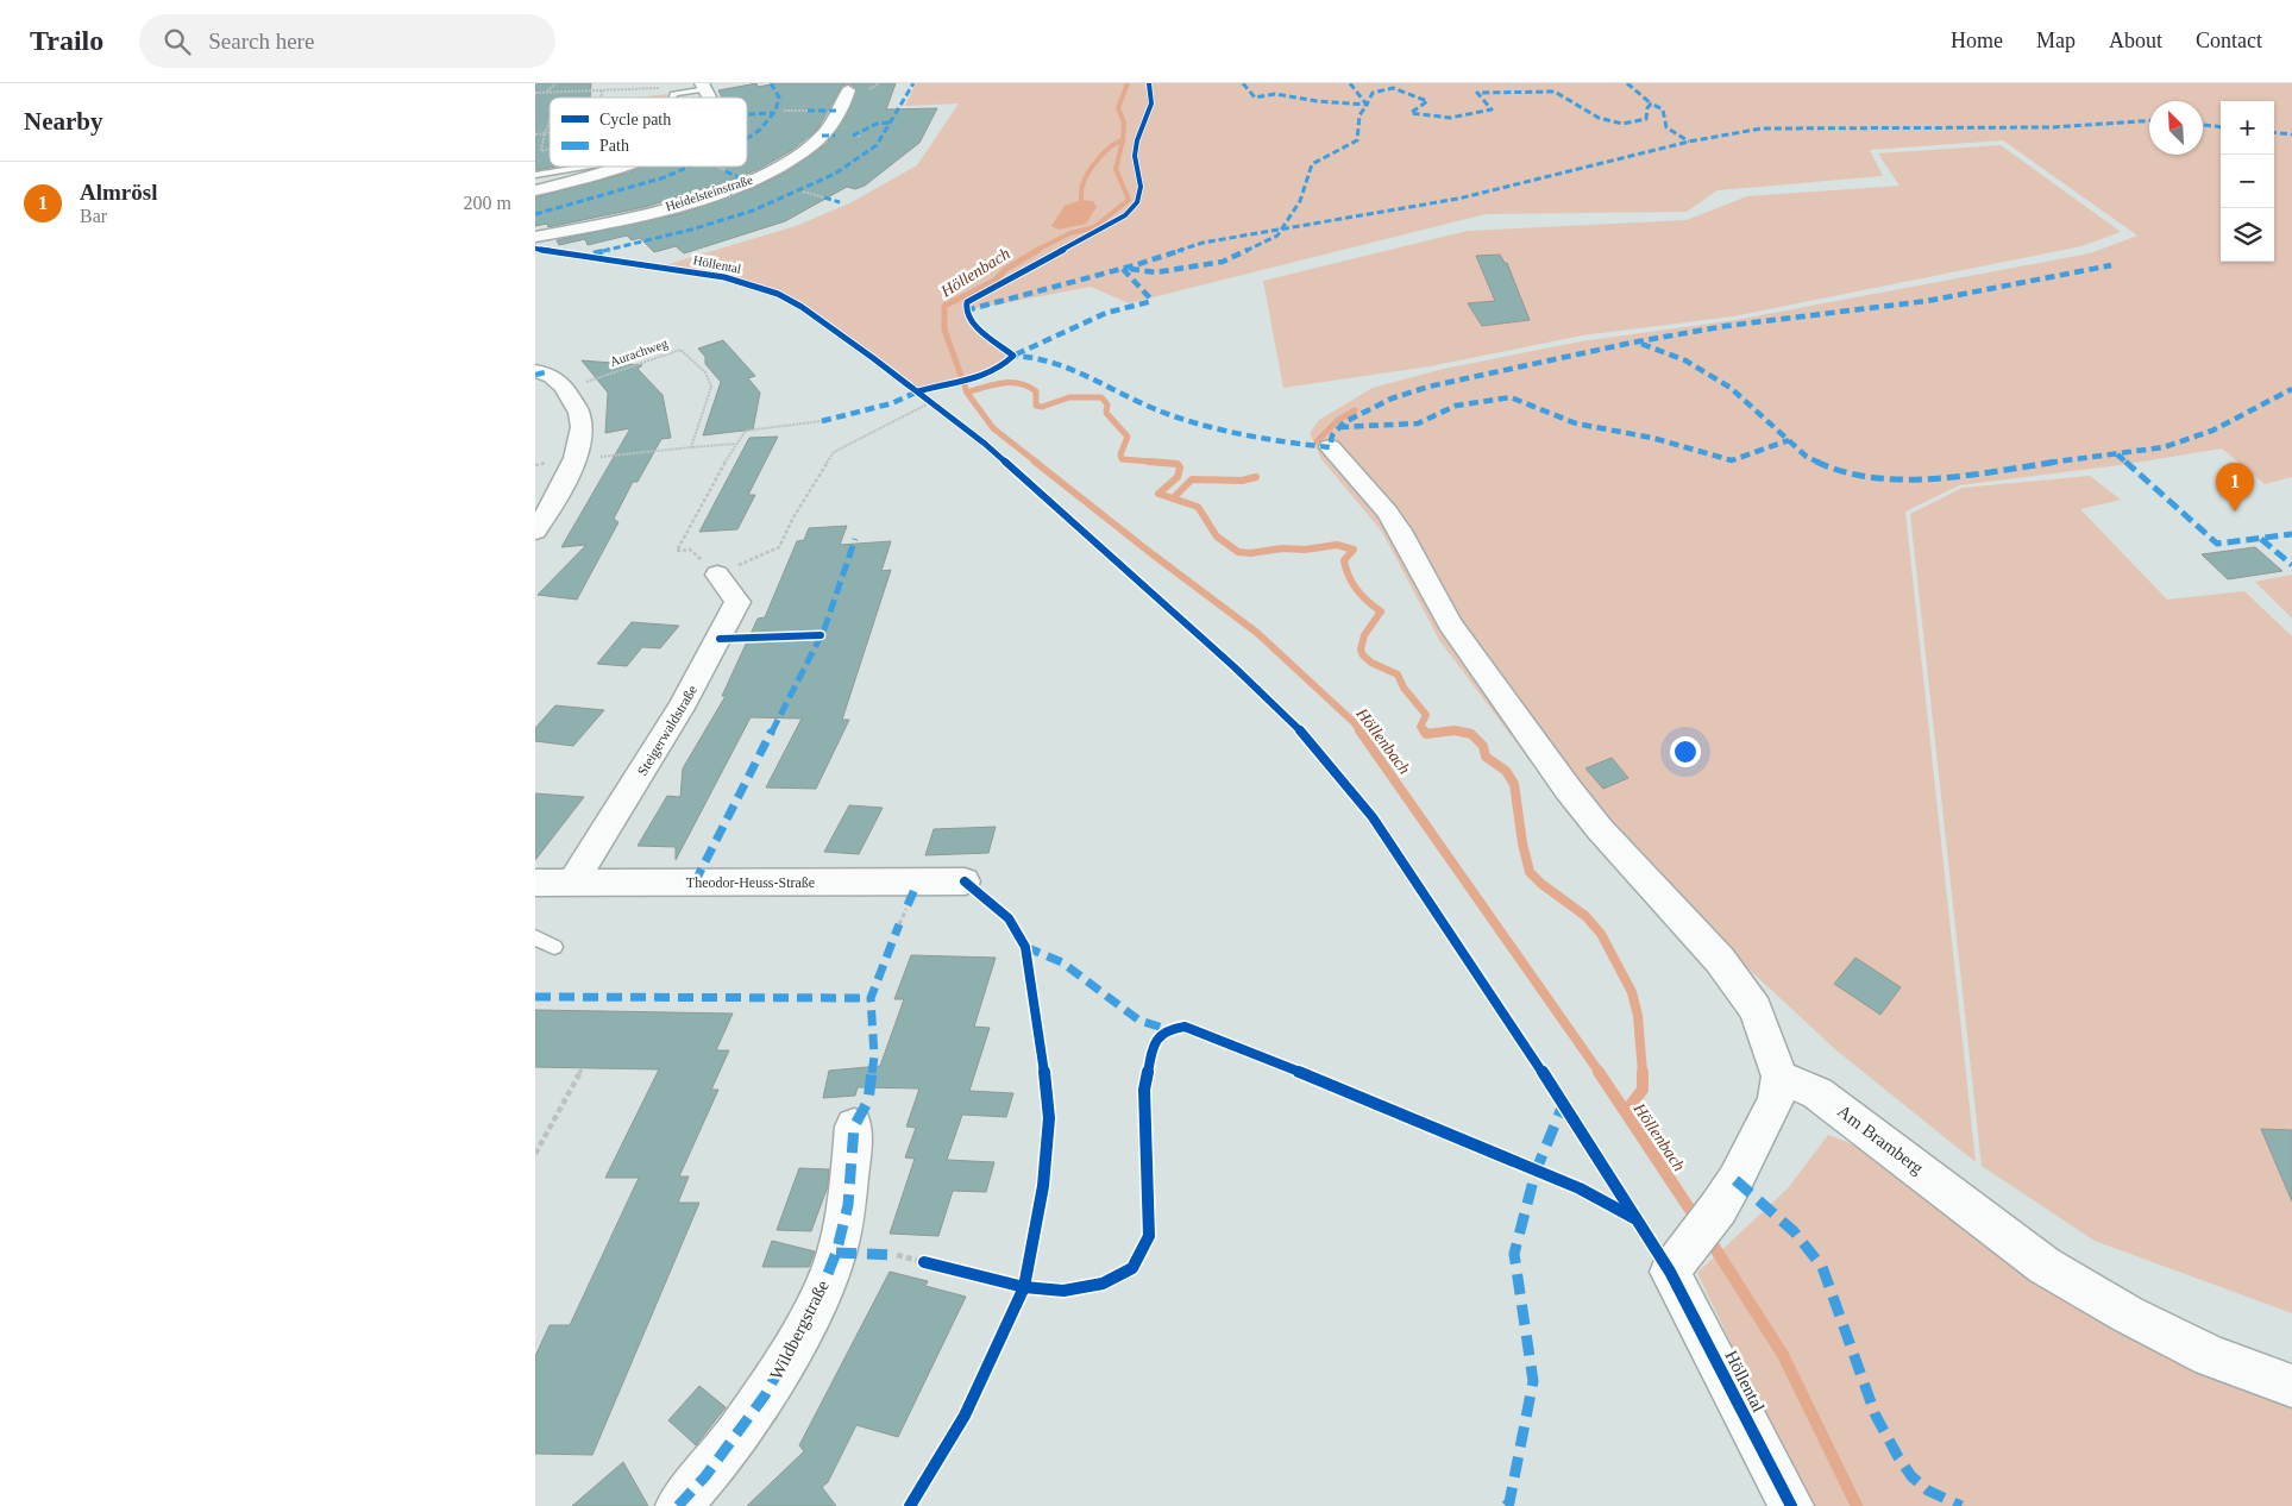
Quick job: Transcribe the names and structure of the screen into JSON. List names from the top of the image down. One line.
{"streets":{"street":["Heidelsteinstraße","Höllental","Steigerwaldstraße","Theodor-Heuss-Straße","Am Bramberg","Wildbergstraße"],"path":["Aurachweg"]},"crossings":[["Höllental","Am Bramberg"],["Steigerwaldstraße","Theodor-Heuss-Straße"]],"water":["Höllenbach"],"legend":["Cycle path","Path"],"north":"top left","page":{"header":"Trailo","search":"Search here","nav":["Home","Map","About","Contact"],"heading":"Nearby","map_buttons":["+","−"],"list":[{"mark":"1","name":"Almrösl","note":"Bar","value":"200 m"}],"pins":"1"}}
